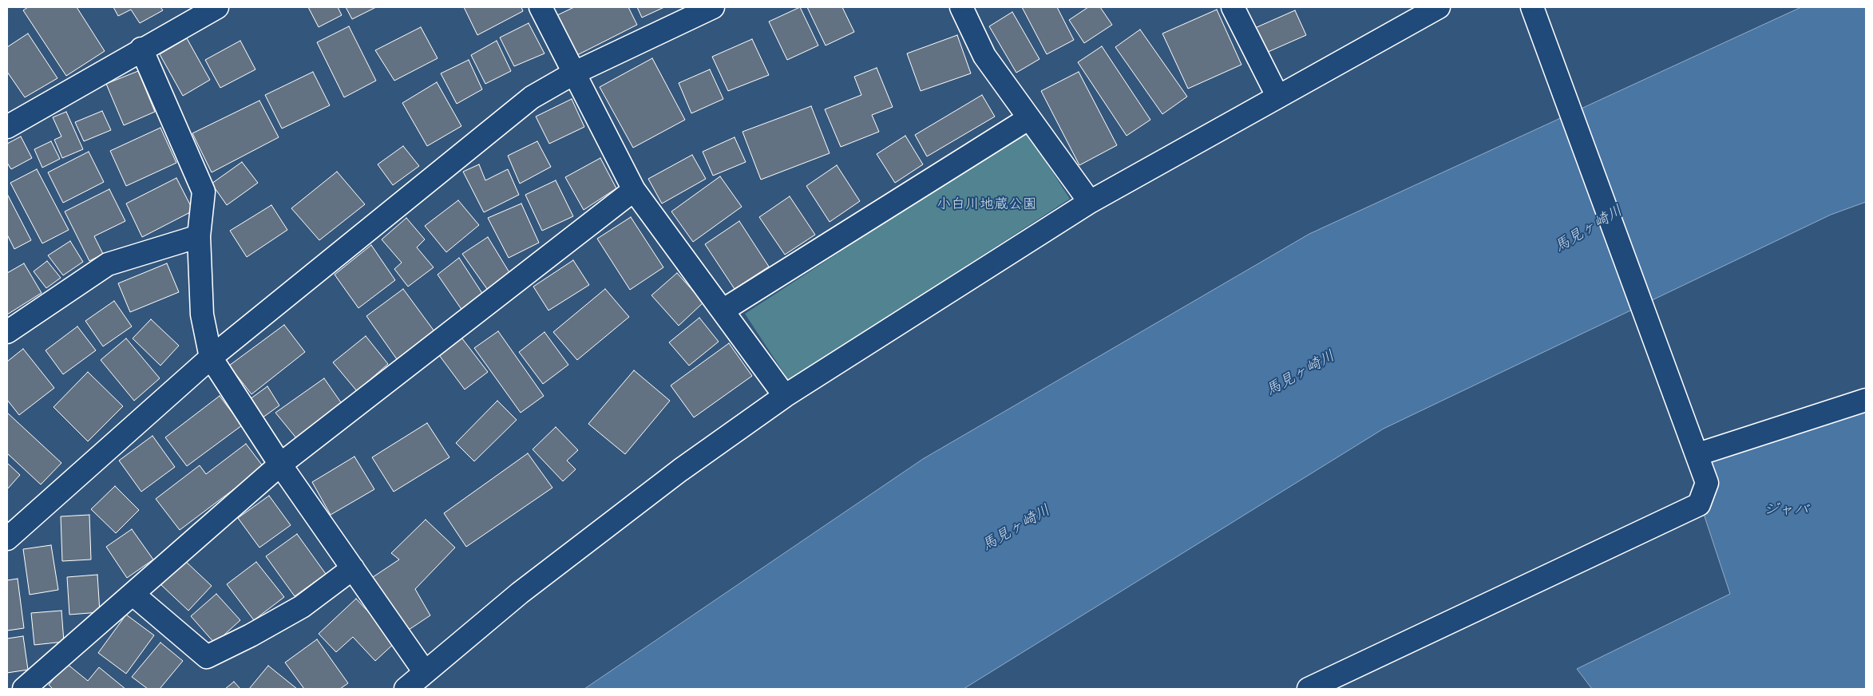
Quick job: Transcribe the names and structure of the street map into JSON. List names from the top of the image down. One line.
{"water":["馬見ヶ崎川","ジャバ"],"parks":["小白川地蔵公園"]}
